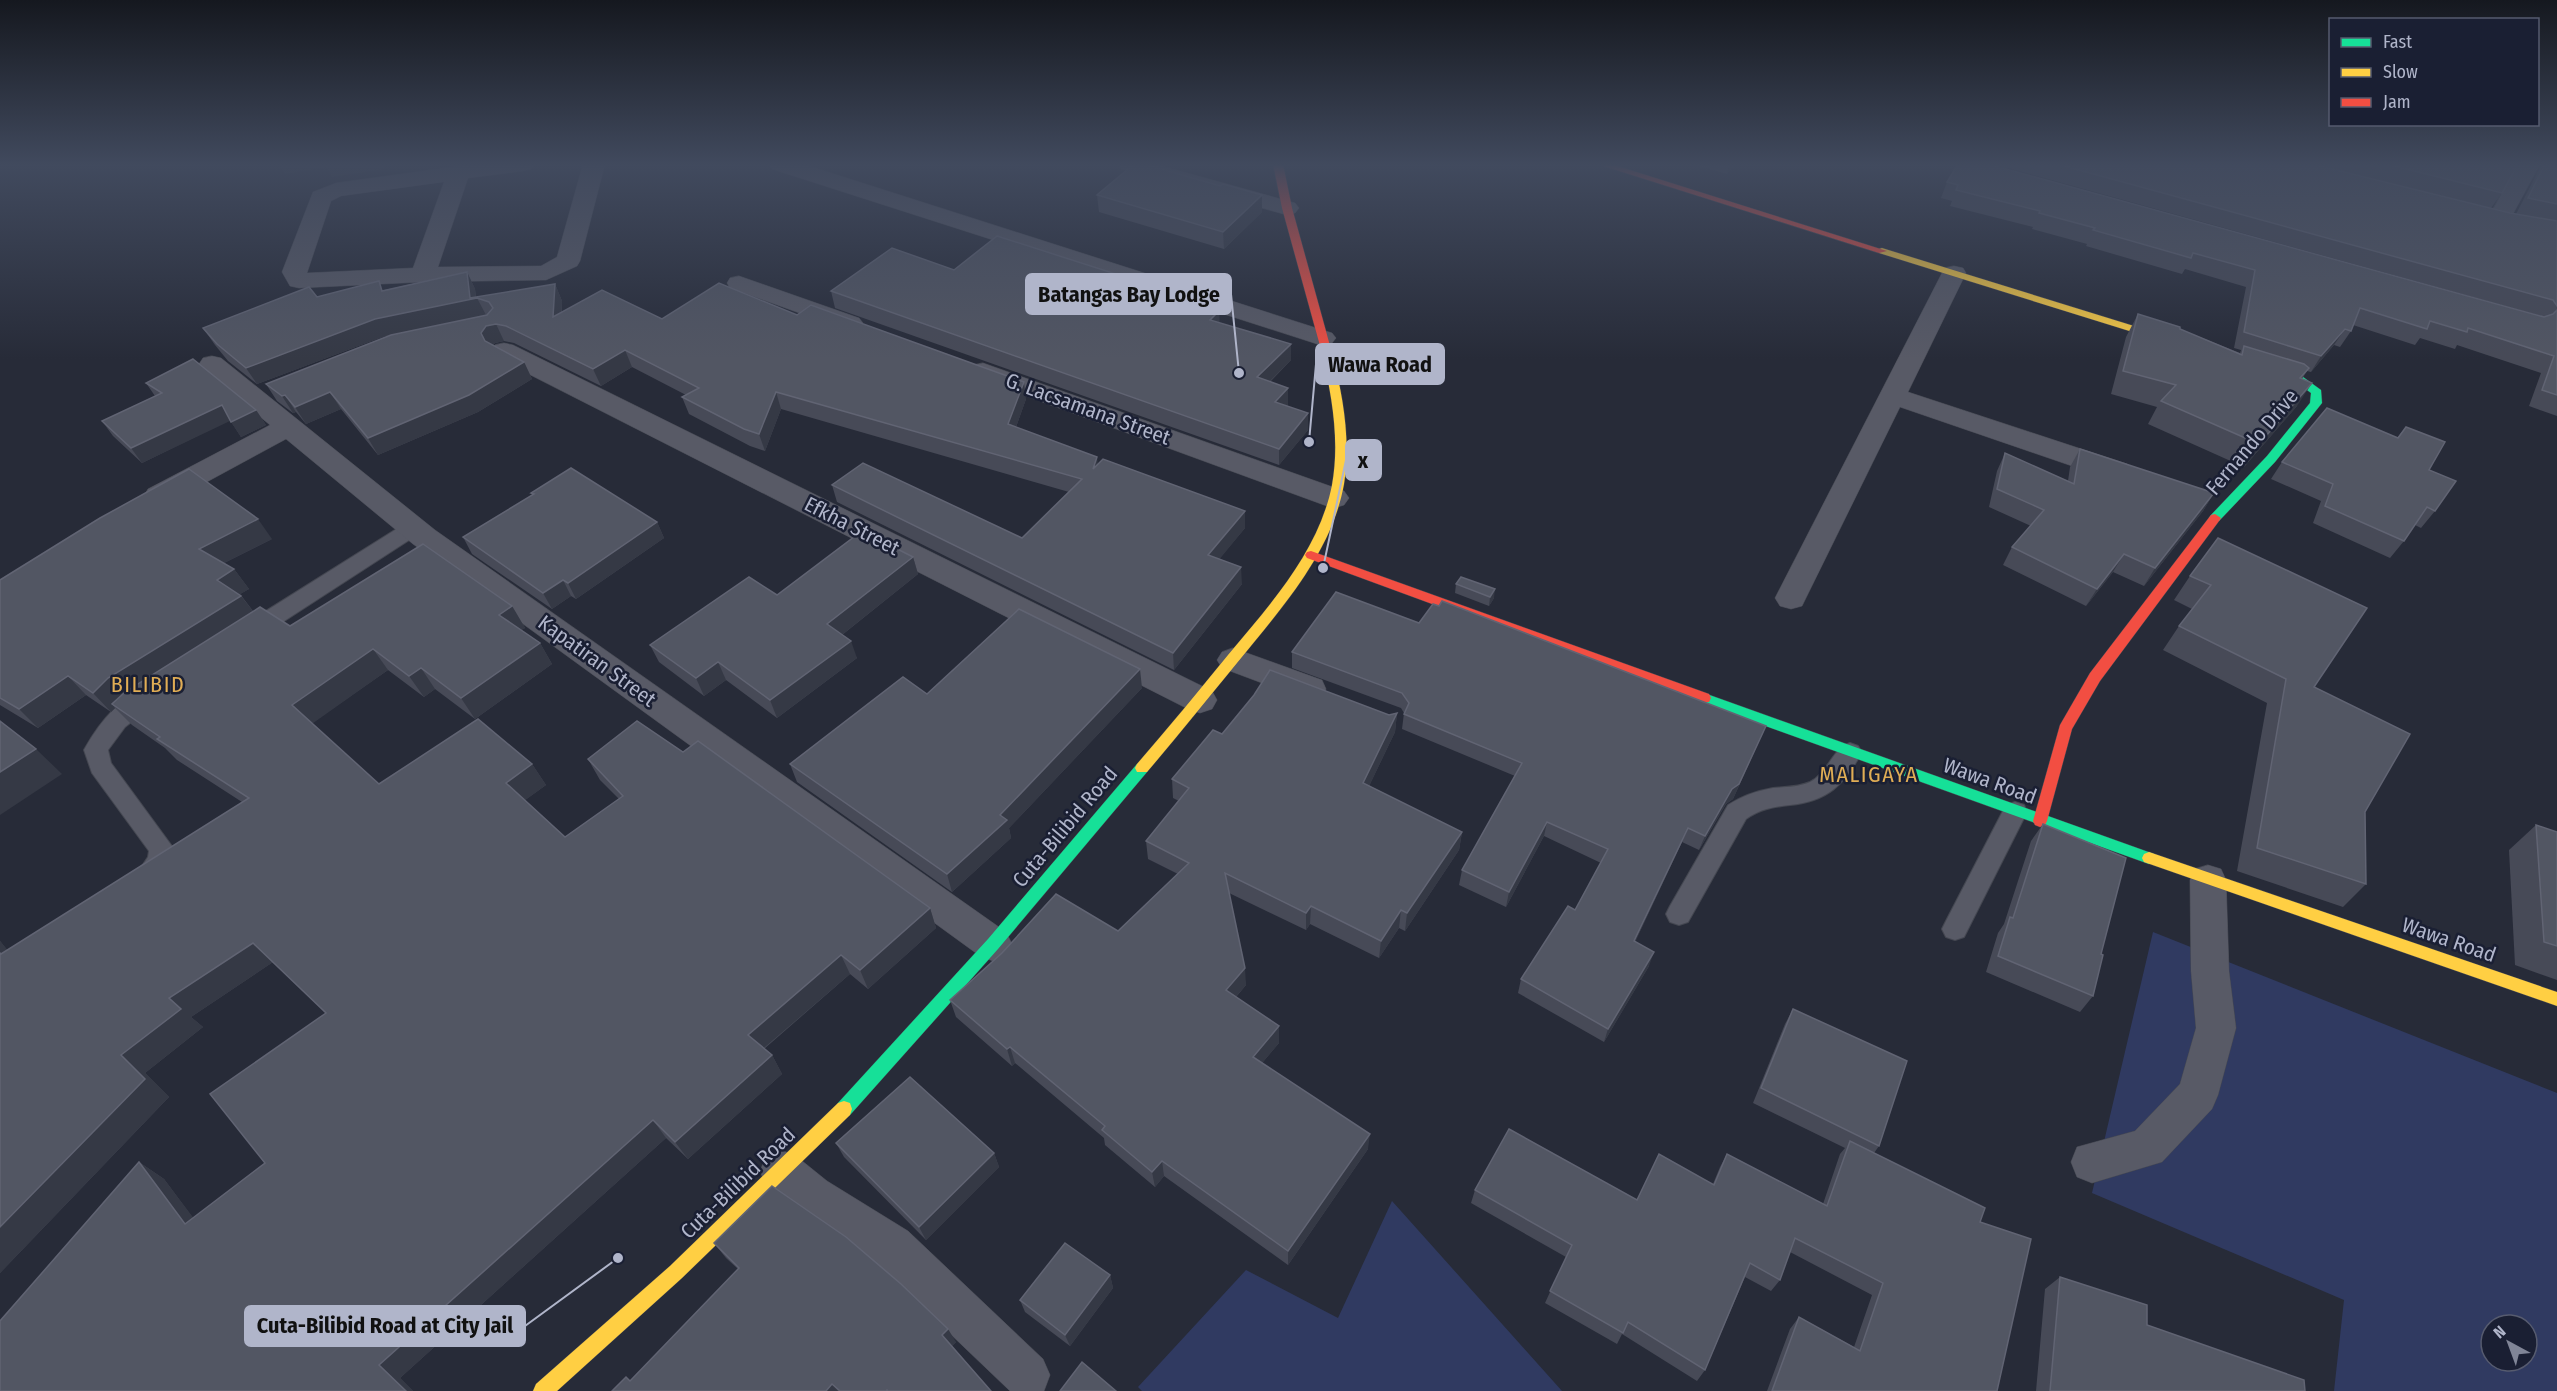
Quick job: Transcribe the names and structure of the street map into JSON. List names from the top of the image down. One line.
{"streets":{"street":["G. Lacsamana Street","Fernando Drive","Efkha Street","Kapatiran Street","Wawa Road","Cuta-Bilibid Road"]},"crossings":[["G. Lacsamana Street","Cuta-Bilibid Road"],["Fernando Drive","Wawa Road"],["Efkha Street","Cuta-Bilibid Road"],["Kapatiran Street","Cuta-Bilibid Road"],["Wawa Road","Cuta-Bilibid Road"]],"districts":["BILIBID","MALIGAYA"],"places":["Batangas Bay Lodge","Wawa Road","x","Cuta-Bilibid Road at City Jail"],"legend":["Fast","Slow","Jam"],"north":"top left"}
